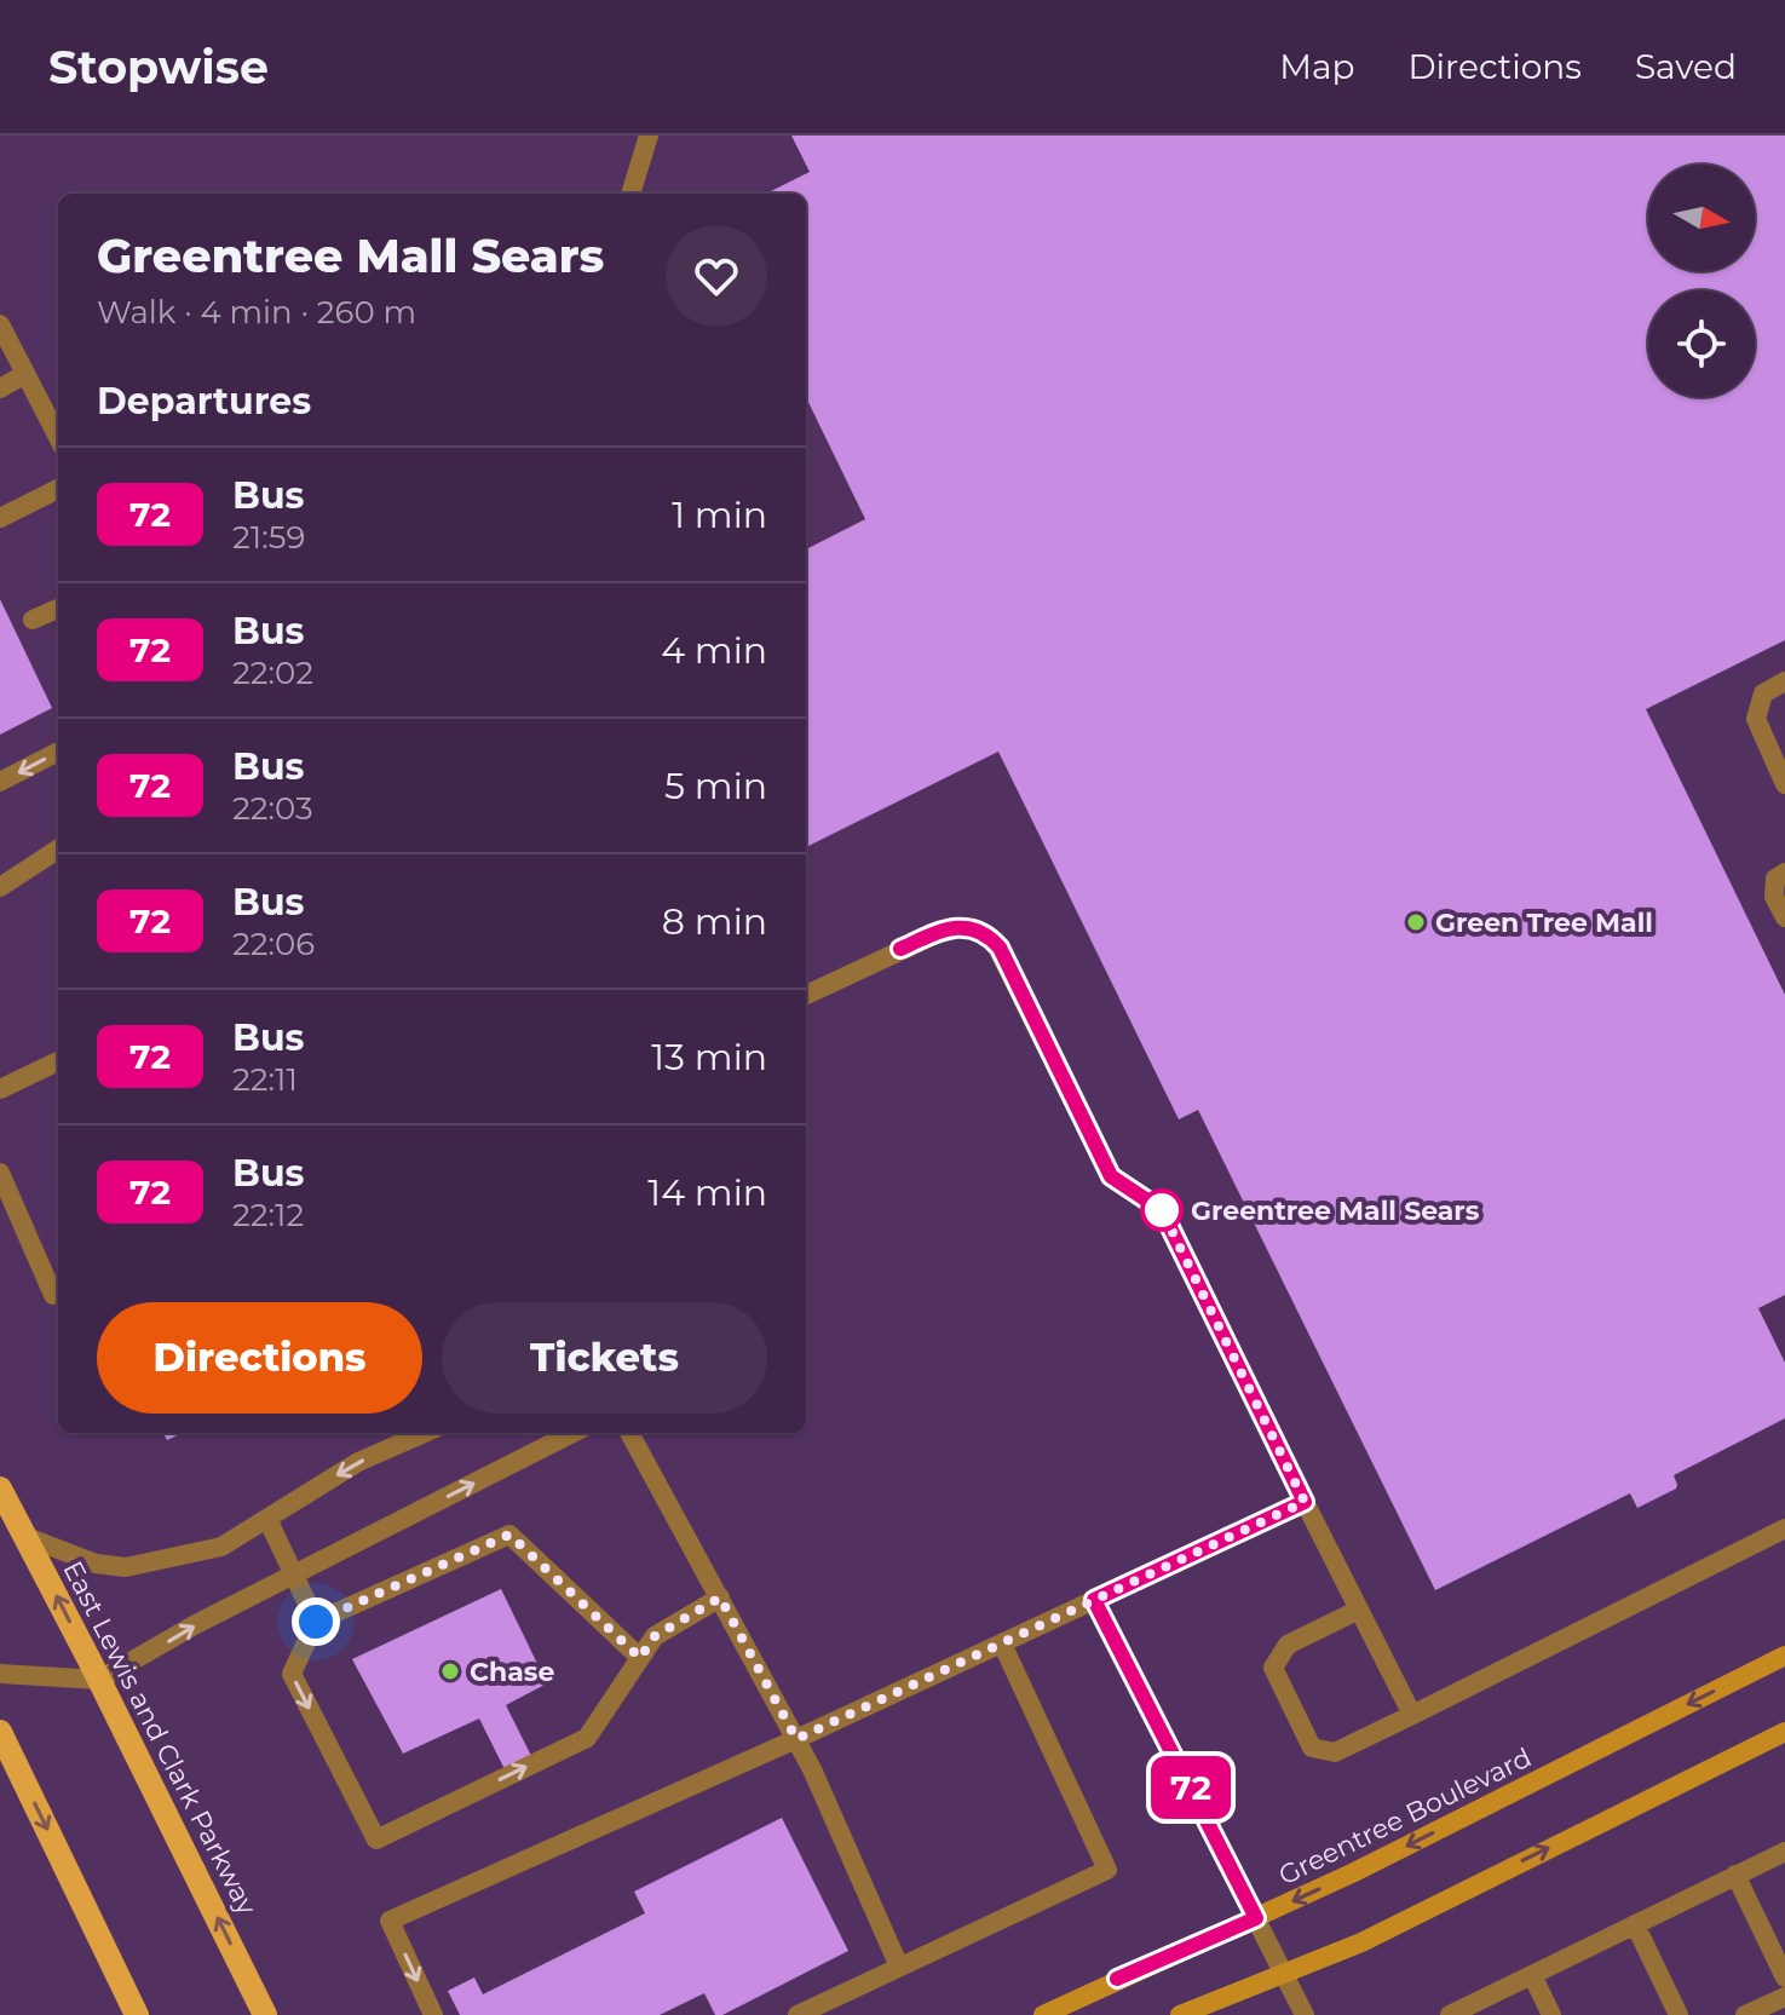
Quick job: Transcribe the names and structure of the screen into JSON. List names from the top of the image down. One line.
{"streets":{"main road":["East Lewis and Clark Parkway","Greentree Boulevard"]},"places":["Green Tree Mall","Greentree Mall Sears","Chase"],"lines":["bus line 72"],"north":"right","page":{"header":"Stopwise","nav":["Map","Directions","Saved"],"on_map":"72","heading":[["Greentree Mall Sears","Walk · 4 min · 260 m"],"Departures"],"list":[{"mark":"72","name":"Bus","note":"21:59","value":"1 min"},{"mark":"72","name":"Bus","note":"22:02","value":"4 min"},{"mark":"72","name":"Bus","note":"22:03","value":"5 min"},{"mark":"72","name":"Bus","note":"22:06","value":"8 min"},{"mark":"72","name":"Bus","note":"22:11","value":"13 min"},{"mark":"72","name":"Bus","note":"22:12","value":"14 min"}],"buttons":["Directions","Tickets"]}}
